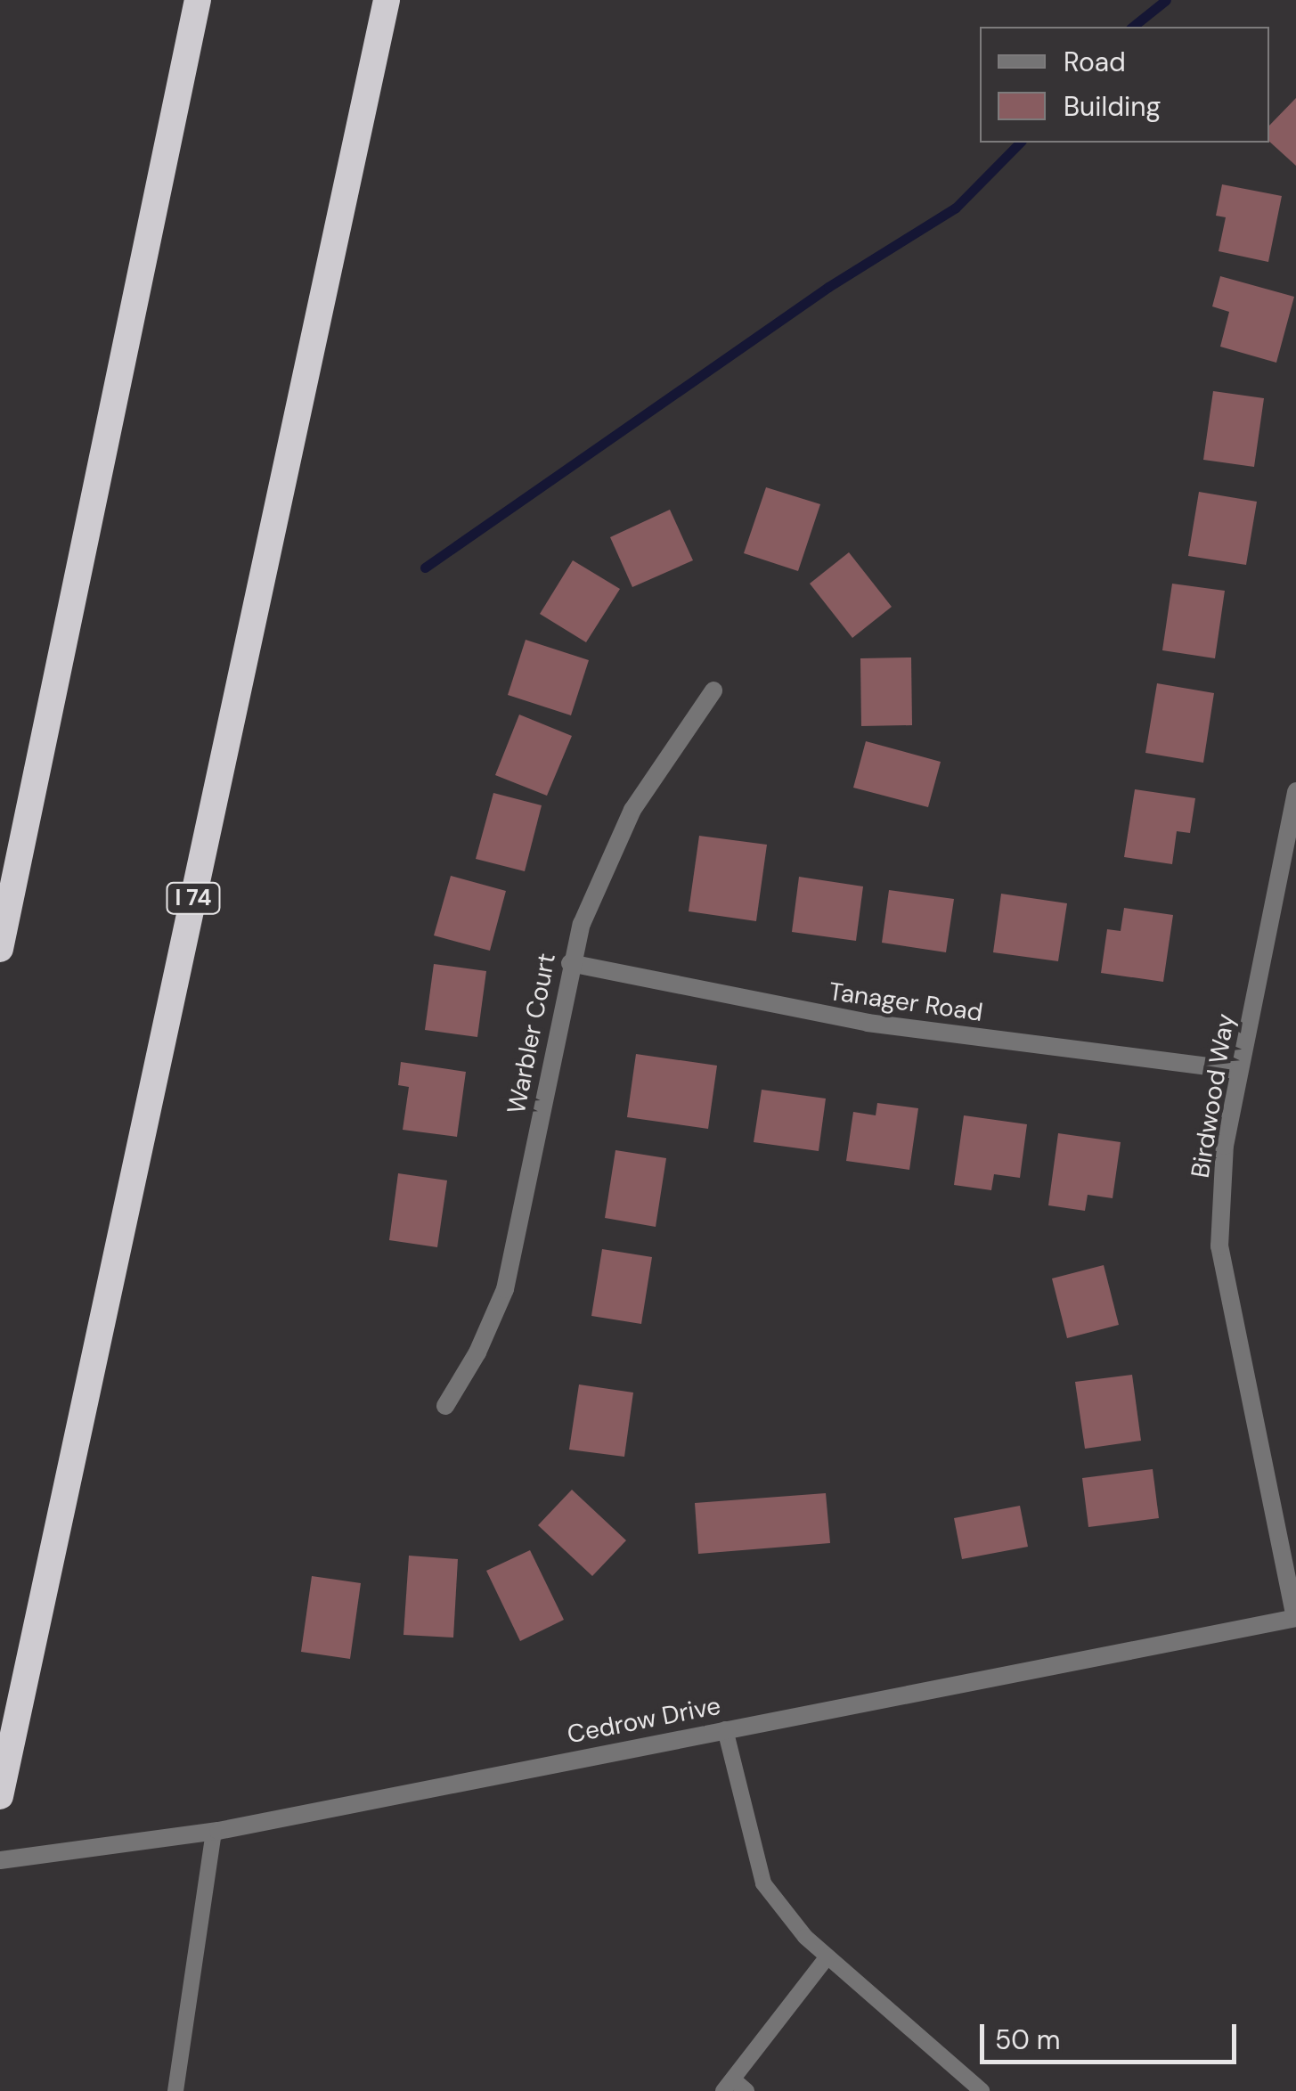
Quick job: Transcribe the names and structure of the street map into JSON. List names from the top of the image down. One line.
{"streets":{"highway":["I 74"],"street":["Tanager Road","Warbler Court","Birdwood Way","Cedrow Drive"]},"crossings":[["Tanager Road","Warbler Court"],["Tanager Road","Birdwood Way"],["Birdwood Way","Cedrow Drive"]],"legend":["Road","Building"],"scale_bar":"50 m"}
